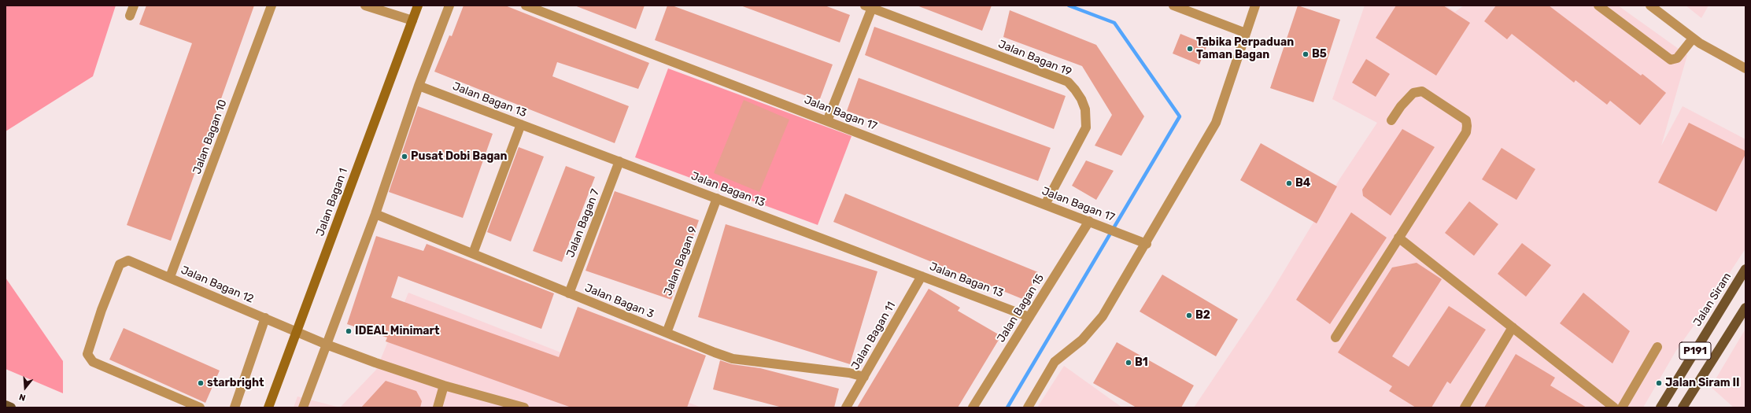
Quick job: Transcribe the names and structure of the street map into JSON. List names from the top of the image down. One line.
{"streets":{"main road":["Jalan Siram","P191"],"street":["Jalan Bagan 19","Jalan Bagan 13","Jalan Bagan 17","Jalan Bagan 10","Jalan Bagan 1","Jalan Bagan 7","Jalan Bagan 9","Jalan Bagan 12","Jalan Bagan 3","Jalan Bagan 15","Jalan Bagan 11"]},"crossings":[["Jalan Bagan 19","Jalan Bagan 17"],["Jalan Bagan 13","Jalan Bagan 7"],["Jalan Bagan 13","Jalan Bagan 9"],["Jalan Bagan 13","Jalan Bagan 15"],["Jalan Bagan 13","Jalan Bagan 11"],["Jalan Bagan 17","Jalan Bagan 15"],["Jalan Bagan 10","Jalan Bagan 12"],["Jalan Bagan 1","Jalan Bagan 12"],["Jalan Bagan 7","Jalan Bagan 3"],["Jalan Bagan 9","Jalan Bagan 3"],["Jalan Bagan 3","Jalan Bagan 11"]],"places":["Tabika Perpaduan Taman Bagan","B5","Pusat Dobi Bagan","B4","B2","IDEAL Minimart","B1","starbright","Jalan Siram II"],"north":"bottom"}
